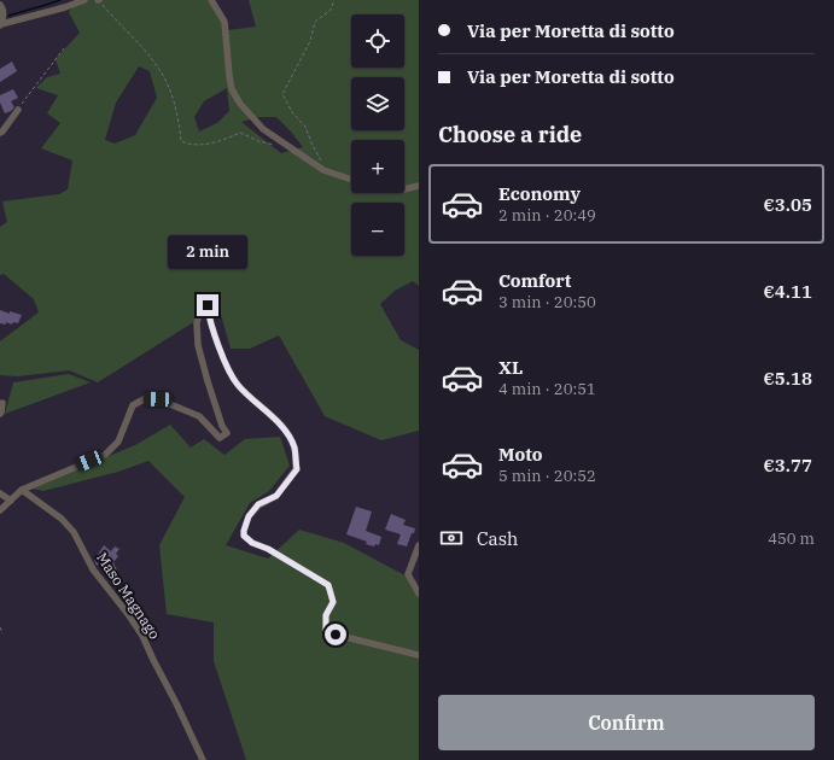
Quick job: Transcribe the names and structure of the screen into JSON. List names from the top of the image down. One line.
{"streets":{"street":["Maso Magnago"]},"page":{"banner":["Via per Moretta di sotto","Via per Moretta di sotto"],"map_buttons":["+","−"],"heading":"Choose a ride","list":[{"name":"Economy","note":"2 min · 20:49","value":"€3.05"},{"name":"Comfort","note":"3 min · 20:50","value":"€4.11"},{"name":"XL","note":"4 min · 20:51","value":"€5.18"},{"name":"Moto","note":"5 min · 20:52","value":"€3.77"}],"bubble":"2 min","pay":["Cash","450 m"],"buttons":"Confirm"}}
